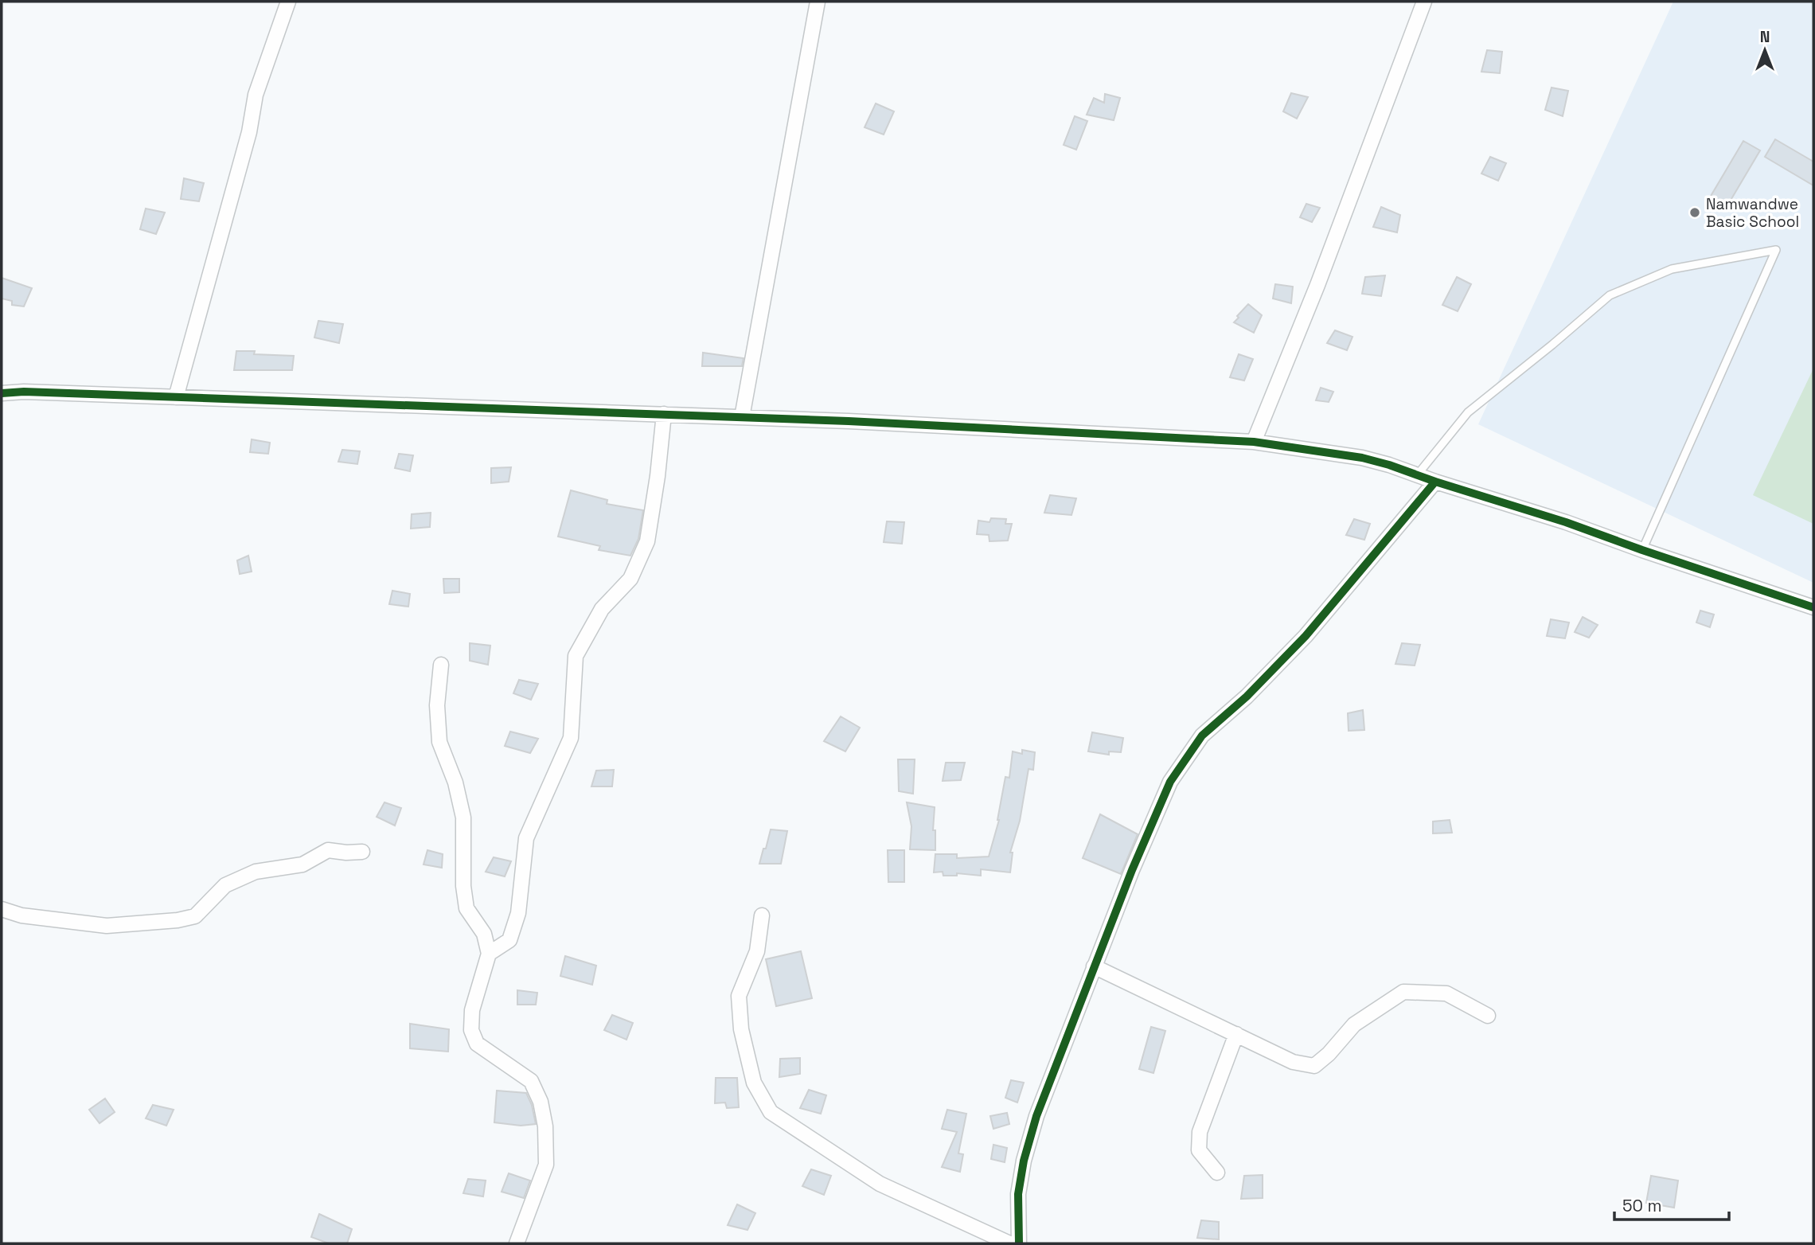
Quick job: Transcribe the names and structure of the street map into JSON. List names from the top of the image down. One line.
{"places":["Namwandwe Basic School"],"scale_bar":"50 m","north":"top"}
